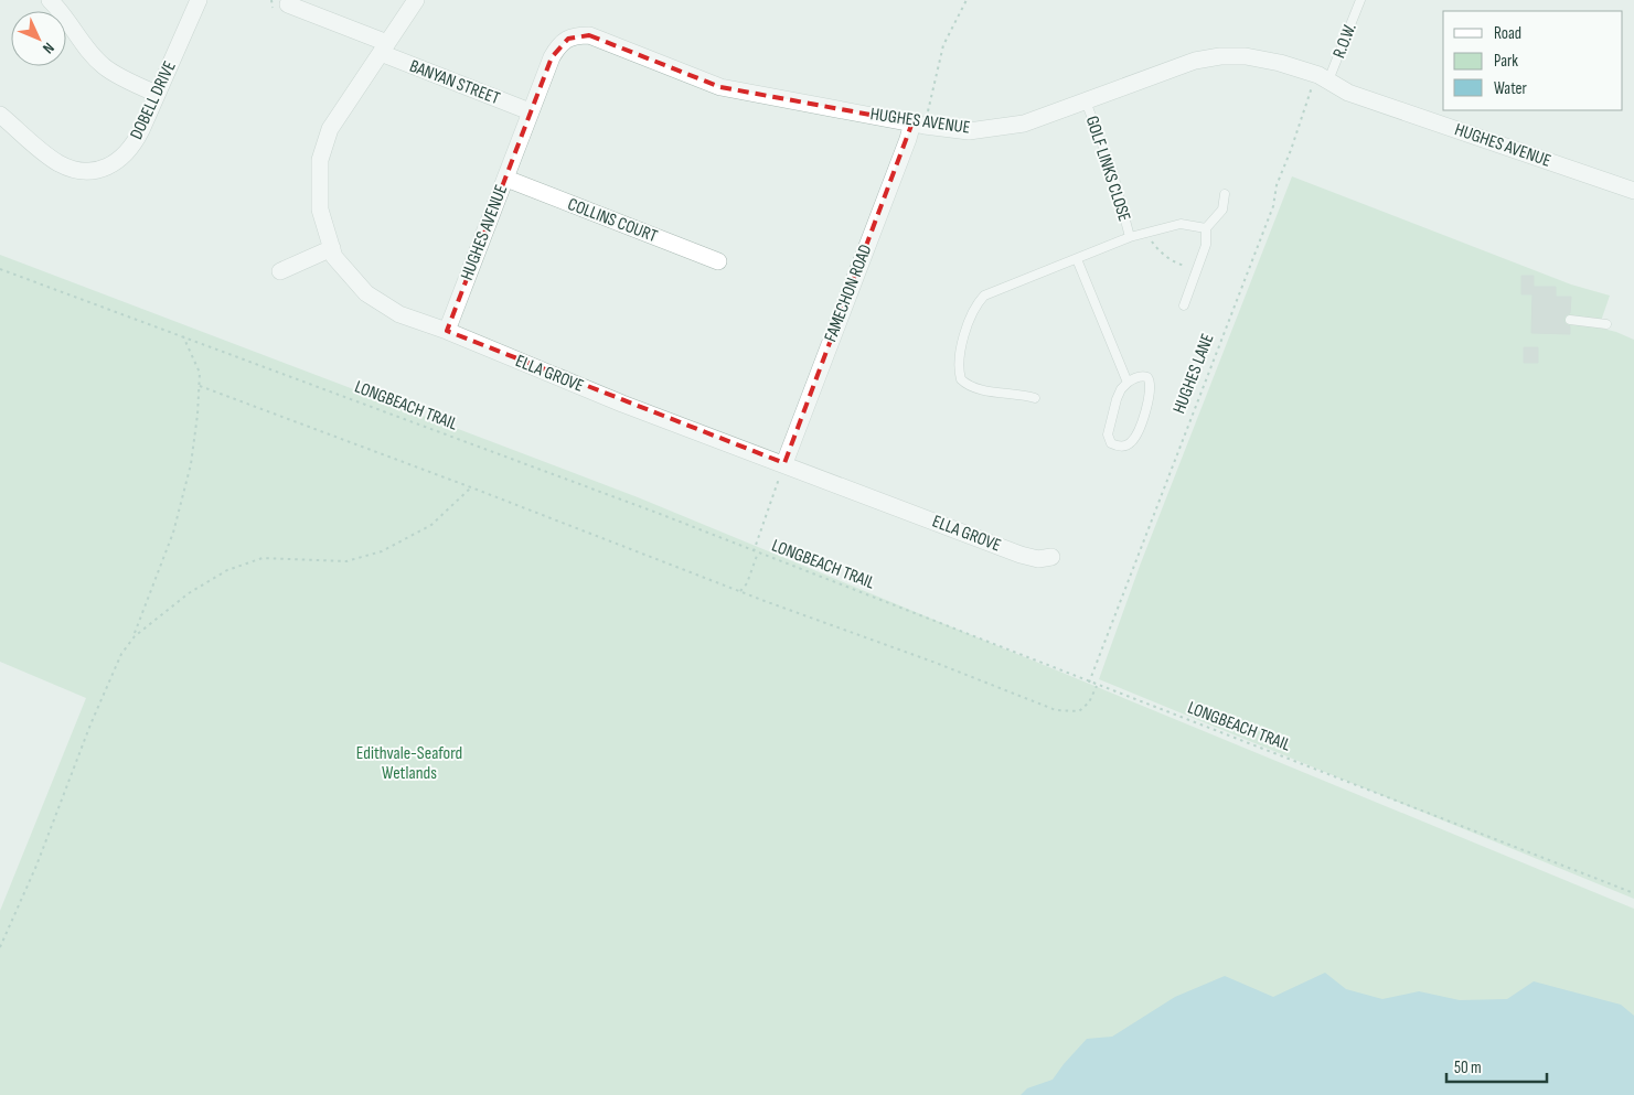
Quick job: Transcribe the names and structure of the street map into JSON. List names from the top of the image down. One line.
{"streets":{"street":["BANYAN STREET","DOBELL DRIVE","HUGHES AVENUE","COLLINS COURT","FAMECHON ROAD","ELLA GROVE"],"lane":["R.O.W.","GOLF LINKS CLOSE"],"path":["HUGHES LANE","LONGBEACH TRAIL"]},"crossings":[["R.O.W.","HUGHES AVENUE"],["R.O.W.","HUGHES LANE"],["BANYAN STREET","HUGHES AVENUE"],["BANYAN STREET","ELLA GROVE"],["HUGHES AVENUE","GOLF LINKS CLOSE"],["HUGHES AVENUE","COLLINS COURT"],["HUGHES AVENUE","FAMECHON ROAD"],["HUGHES AVENUE","ELLA GROVE"],["HUGHES AVENUE","HUGHES LANE"],["FAMECHON ROAD","ELLA GROVE"],["HUGHES LANE","LONGBEACH TRAIL"]],"parks":["Edithvale-Seaford Wetlands"],"legend":["Road","Park","Water"],"scale_bar":"50 m","north":"bottom right"}
